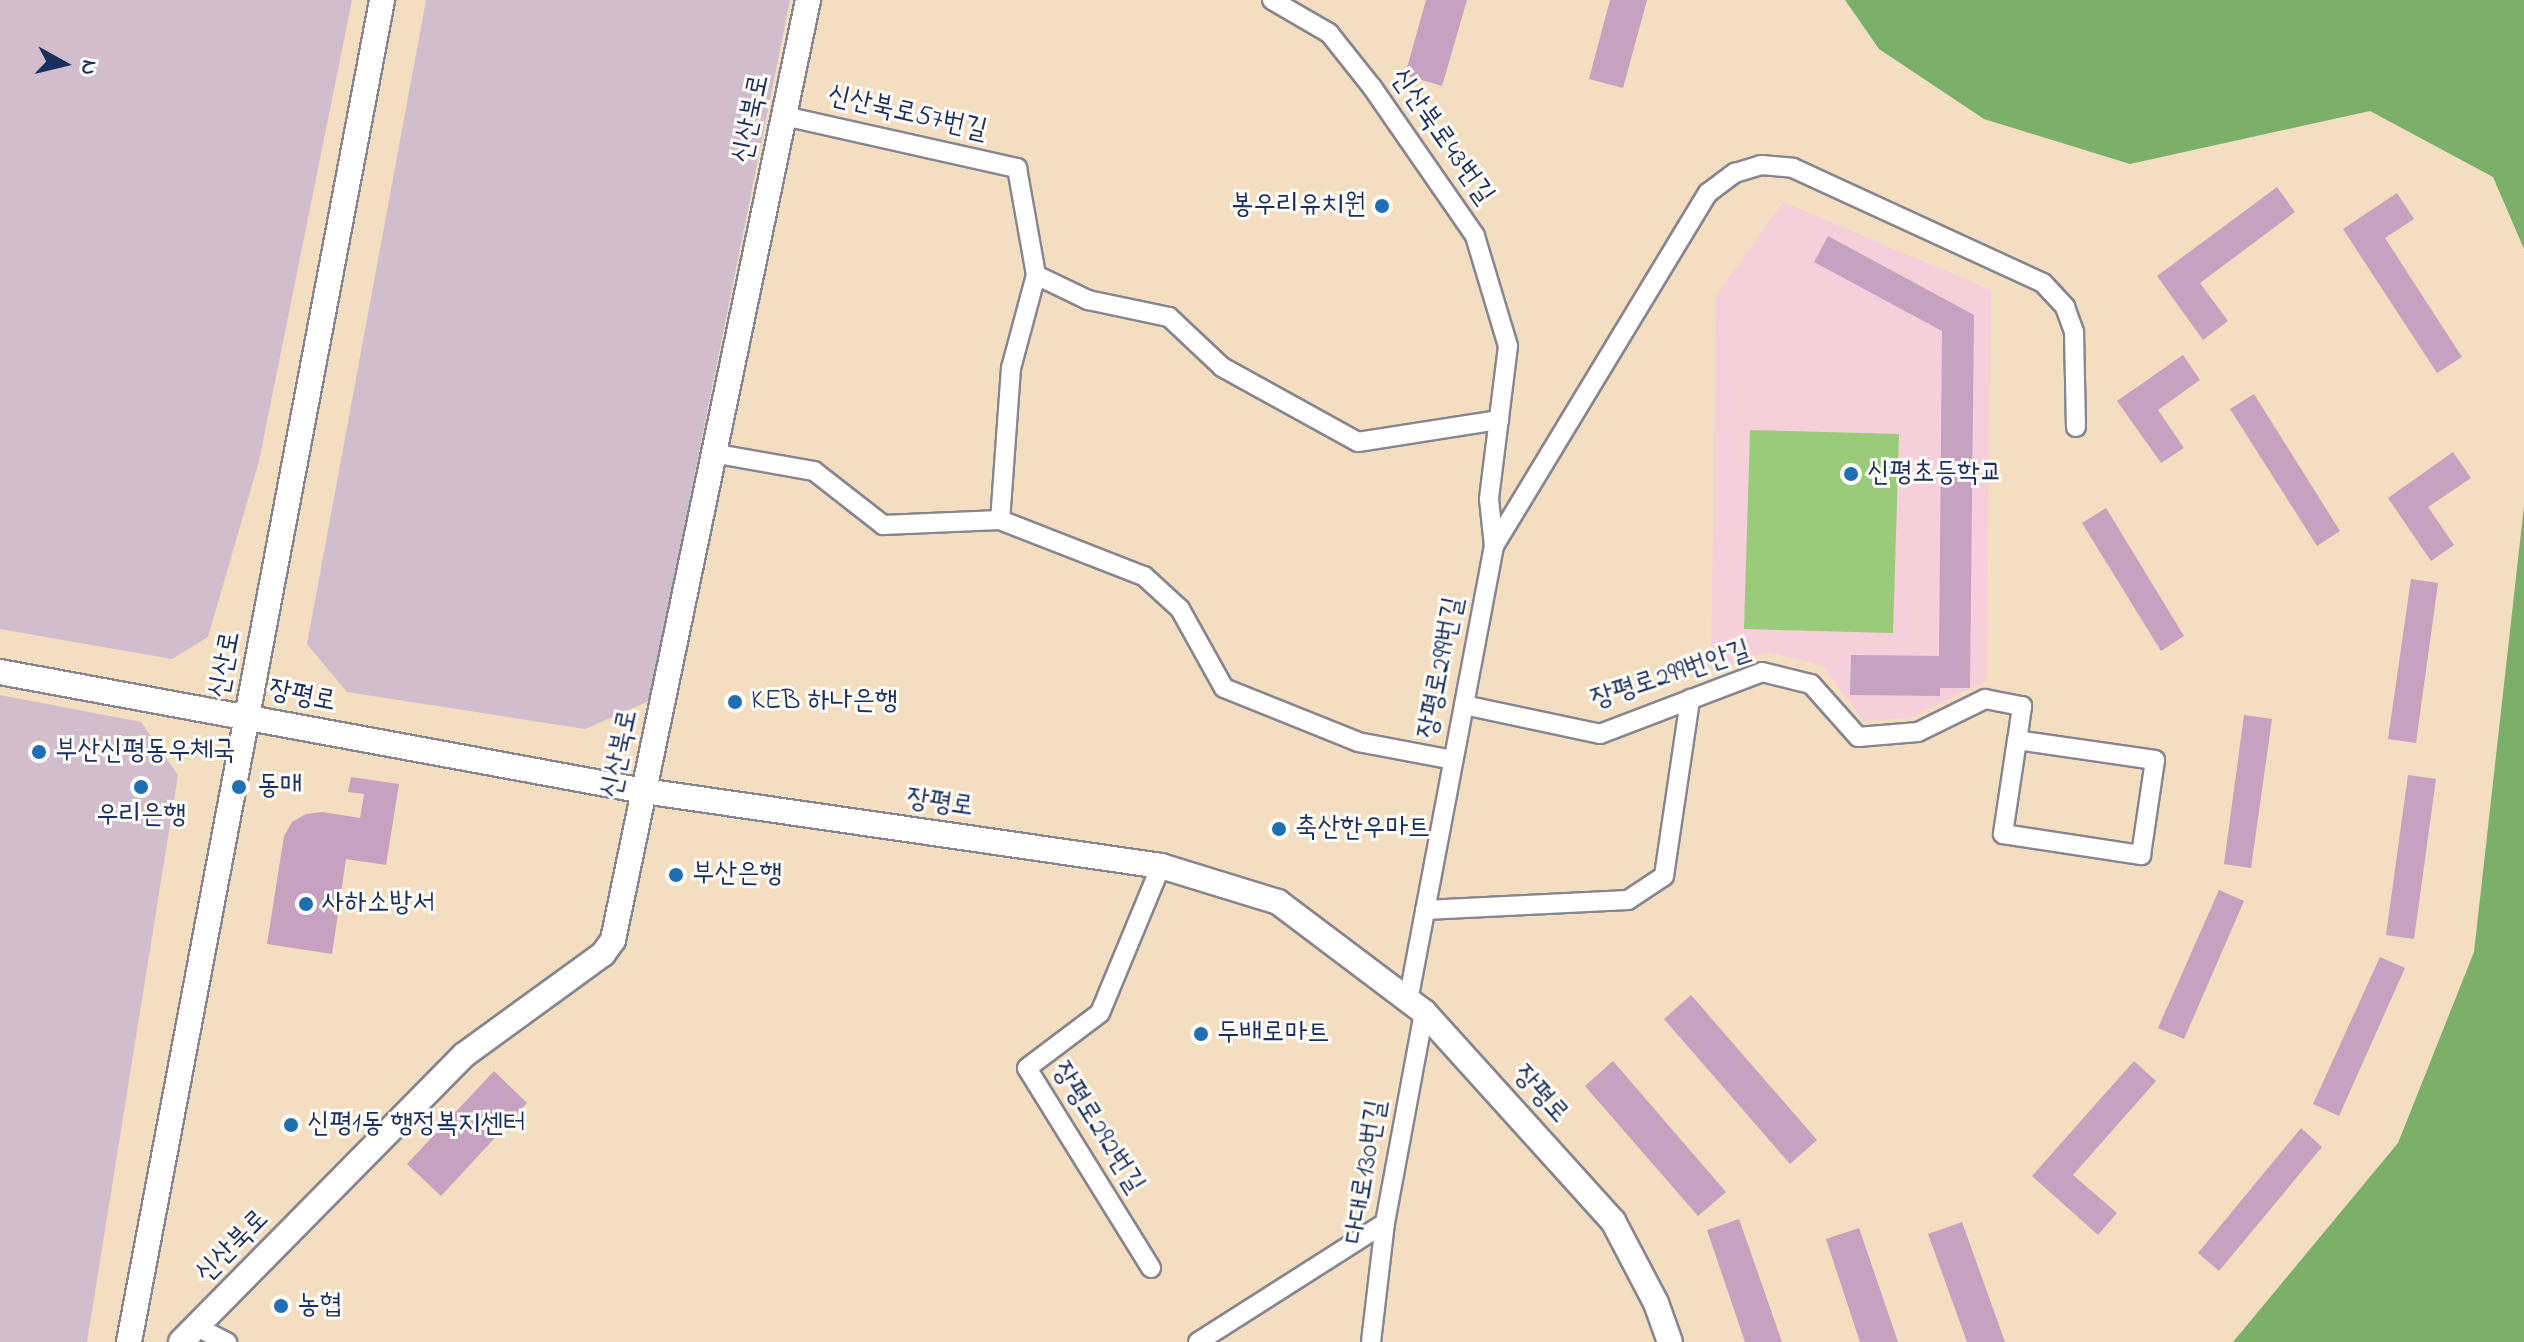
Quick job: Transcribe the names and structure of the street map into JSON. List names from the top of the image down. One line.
{"streets":{"street":["신산북로57번길","신산북로","신산북로43번길","신산로","장평로299번길","장평로299번안길","장평로","장평로292번길","다대로130번길"]},"crossings":[["신산북로57번길","신산북로"],["신산북로","장평로"],["신산북로43번길","장평로299번길"],["신산로","장평로"],["장평로299번길","장평로299번안길"],["장평로299번길","장평로"],["장평로299번길","다대로130번길"],["장평로","장평로292번길"],["장평로","다대로130번길"]],"places":["봉우리유치원","신평초등학교","KEB 하나은행","부산신평동우체국","우리은행","동매","축산한우마트","부산은행","사하소방서","두배로마트","신평1동 행정복지센터","농협"],"north":"right"}
